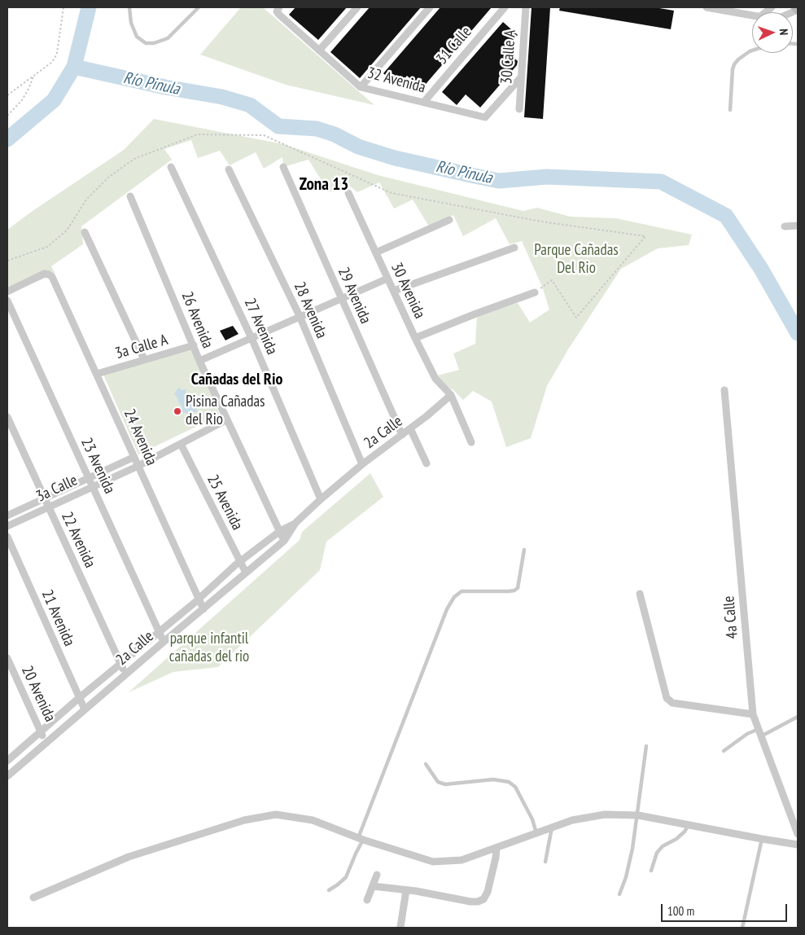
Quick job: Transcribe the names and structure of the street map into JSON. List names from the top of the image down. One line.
{"streets":{"street":["31 Calle","30 Calle A","32 Avenida","30 Avenida","29 Avenida","28 Avenida","26 Avenida","27 Avenida","3a Calle A","2a Calle","24 Avenida","23 Avenida","3a Calle","25 Avenida","22 Avenida","4a Calle","21 Avenida","20 Avenida"]},"crossings":[["31 Calle","32 Avenida"],["30 Calle A","32 Avenida"],["30 Avenida","2a Calle"],["29 Avenida","2a Calle"],["28 Avenida","2a Calle"],["26 Avenida","3a Calle A"],["26 Avenida","2a Calle"],["26 Avenida","3a Calle"],["27 Avenida","2a Calle"],["3a Calle A","24 Avenida"],["2a Calle","24 Avenida"],["2a Calle","23 Avenida"],["2a Calle","25 Avenida"],["2a Calle","22 Avenida"],["2a Calle","21 Avenida"],["2a Calle","20 Avenida"],["24 Avenida","3a Calle"],["23 Avenida","3a Calle"],["3a Calle","25 Avenida"],["3a Calle","22 Avenida"]],"districts":["Zona 13","Cañadas del Rio"],"water":["Río Pinula"],"parks":["Parque Cañadas Del Rio","parque infantil cañadas del rio"],"places":["Pisina Cañadas del Rio"],"scale_bar":"100 m","north":"right"}
